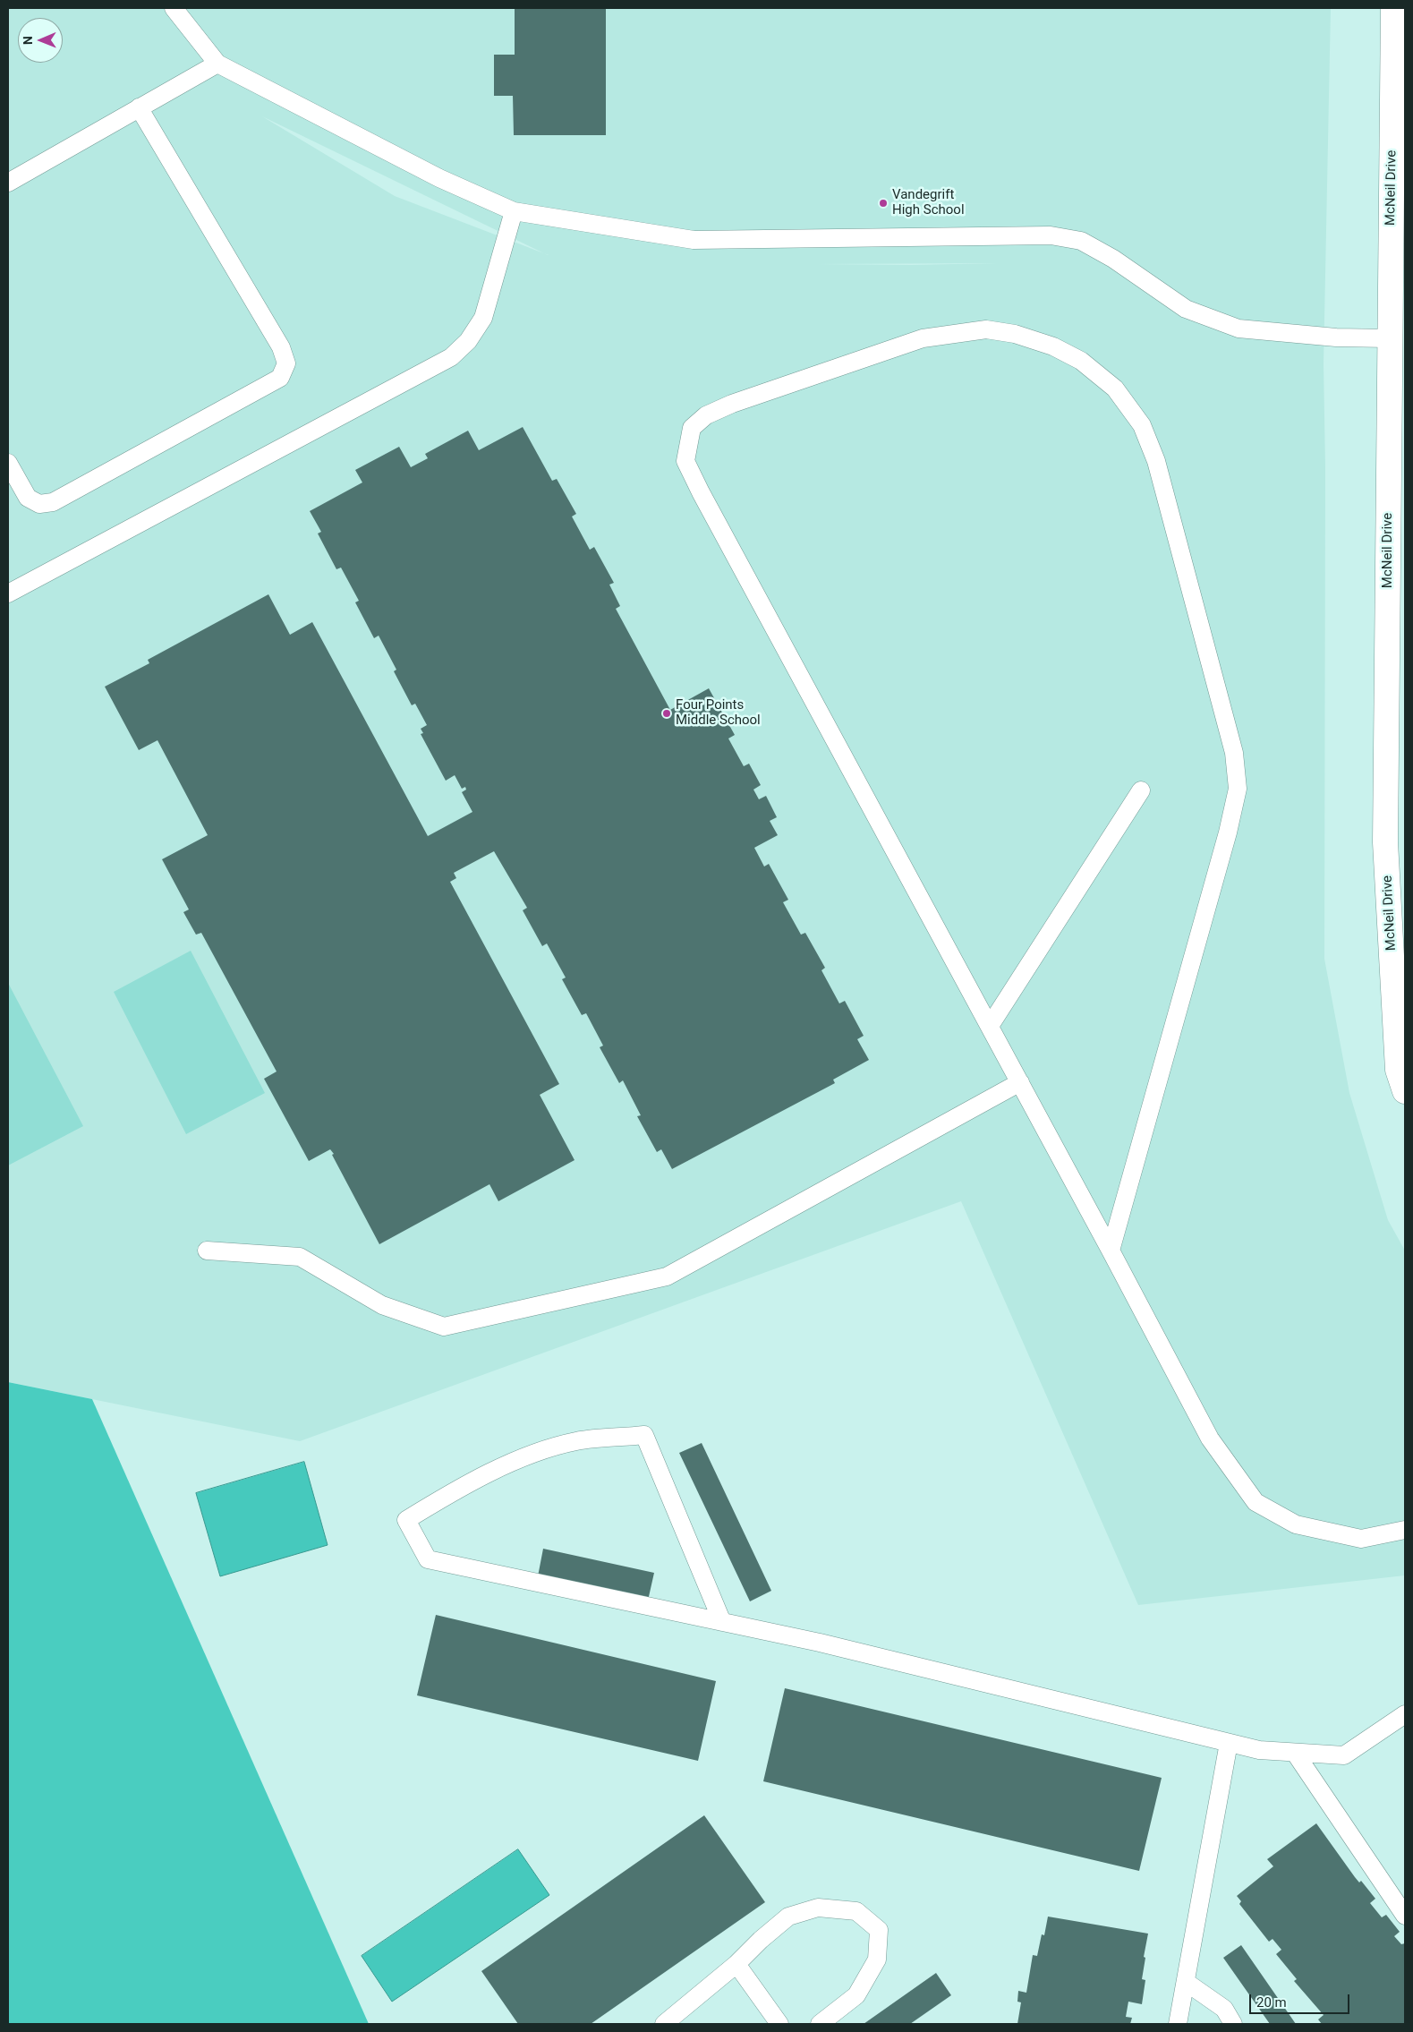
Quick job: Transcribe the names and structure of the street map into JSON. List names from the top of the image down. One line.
{"streets":{"street":["McNeil Drive"]},"places":["Vandegrift High School","Four Points Middle School"],"scale_bar":"20 m","north":"left"}
